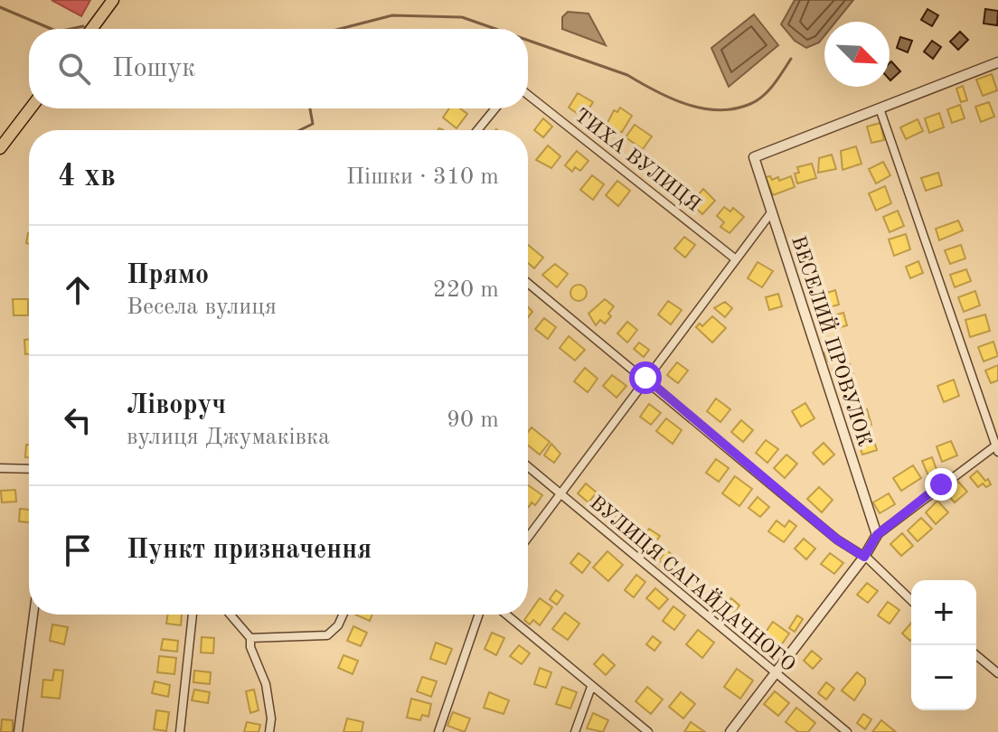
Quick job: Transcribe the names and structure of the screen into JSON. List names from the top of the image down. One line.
{"streets":{"street":["ТИХА ВУЛИЦЯ","ВЕСЕЛИЙ ПРОВУЛОК","ВУЛИЦЯ САГАЙДАЧНОГО"]},"north":"bottom right","page":{"search":"Пошук","heading":["4 хв","Пішки · 310 m"],"list":[["Прямо","Весела вулиця","220 m"],["Ліворуч","вулиця Джумаківка","90 m"],"Пункт призначення"],"map_buttons":["+","−"]}}
